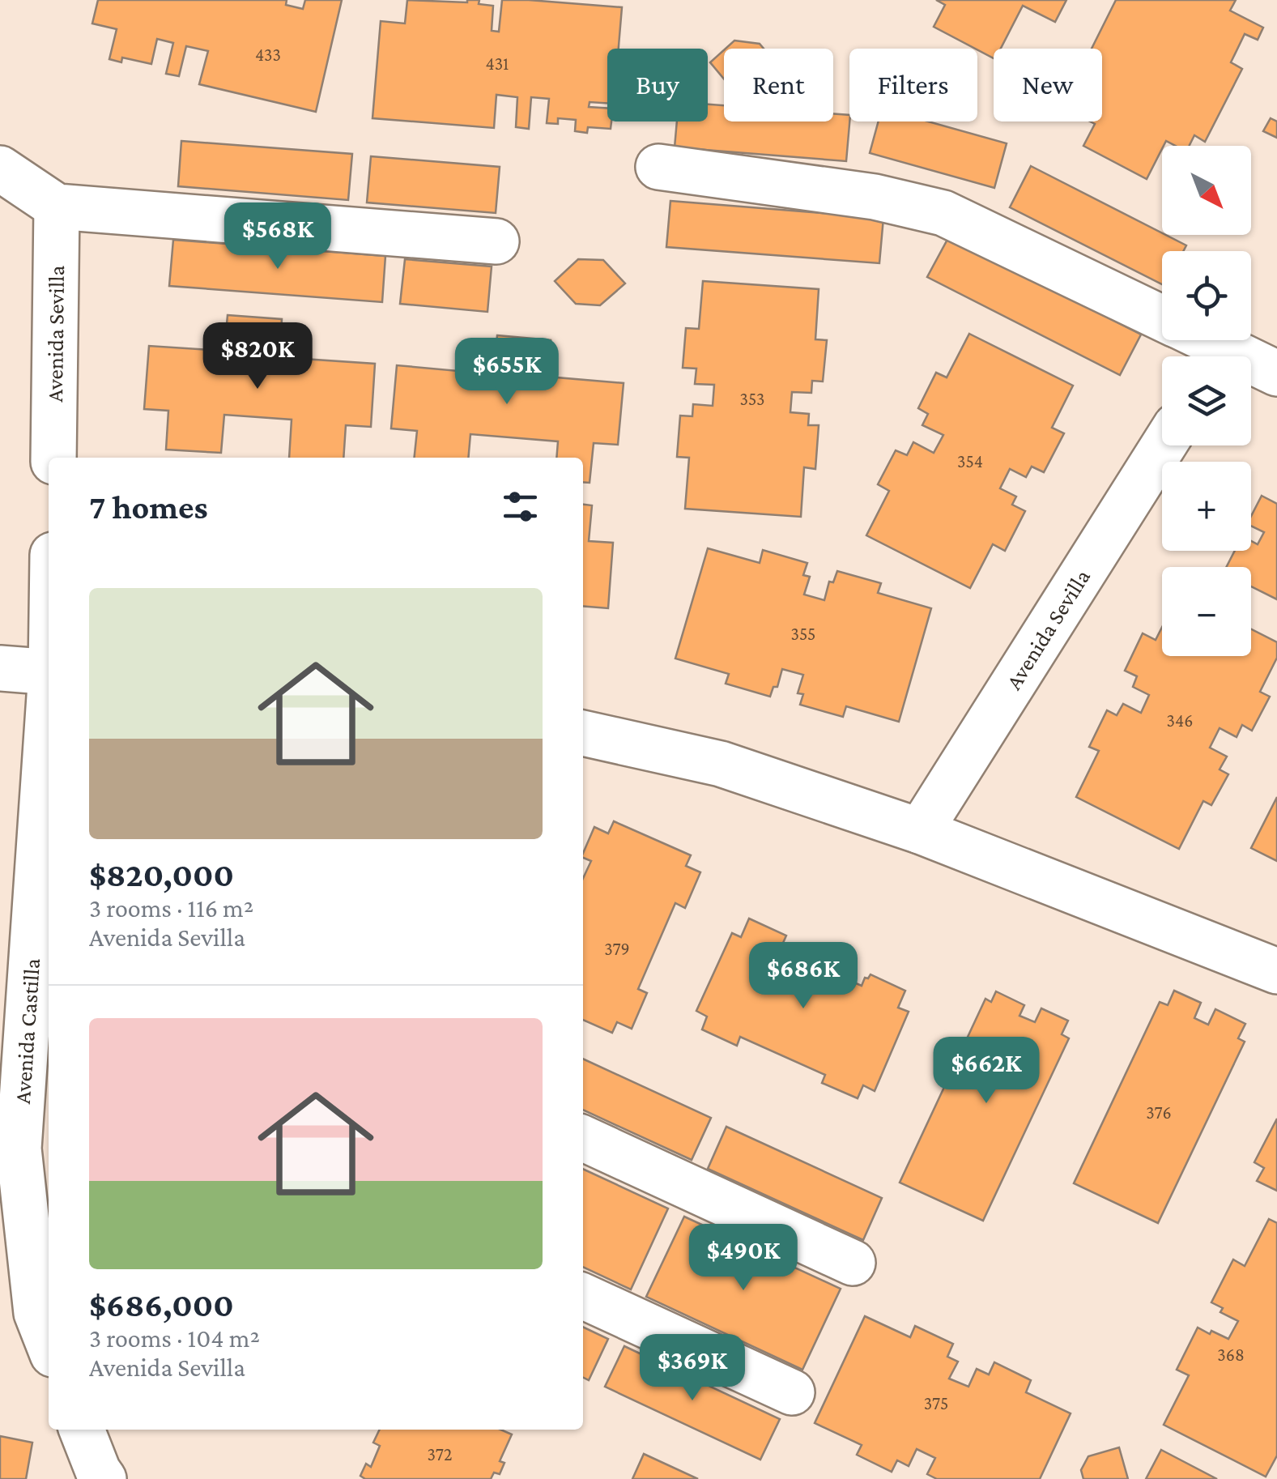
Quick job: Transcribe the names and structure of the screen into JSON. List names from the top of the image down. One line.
{"streets":{"street":["Avenida Sevilla","Avenida Castilla"]},"house_numbers":["433","431","353","354","355","346","379","376","368","375","372"],"north":"bottom right","page":{"chip":["Buy","Rent","Filters","New"],"map_buttons":["+","−"],"price":["$568K","$820K","$655K","$686K","$662K","$490K","$369K"],"heading":"7 homes","list":[{"name":"$820,000","note":"3 rooms · 116 m² · Avenida Sevilla"},{"name":"$686,000","note":"3 rooms · 104 m² · Avenida Sevilla"}]}}
